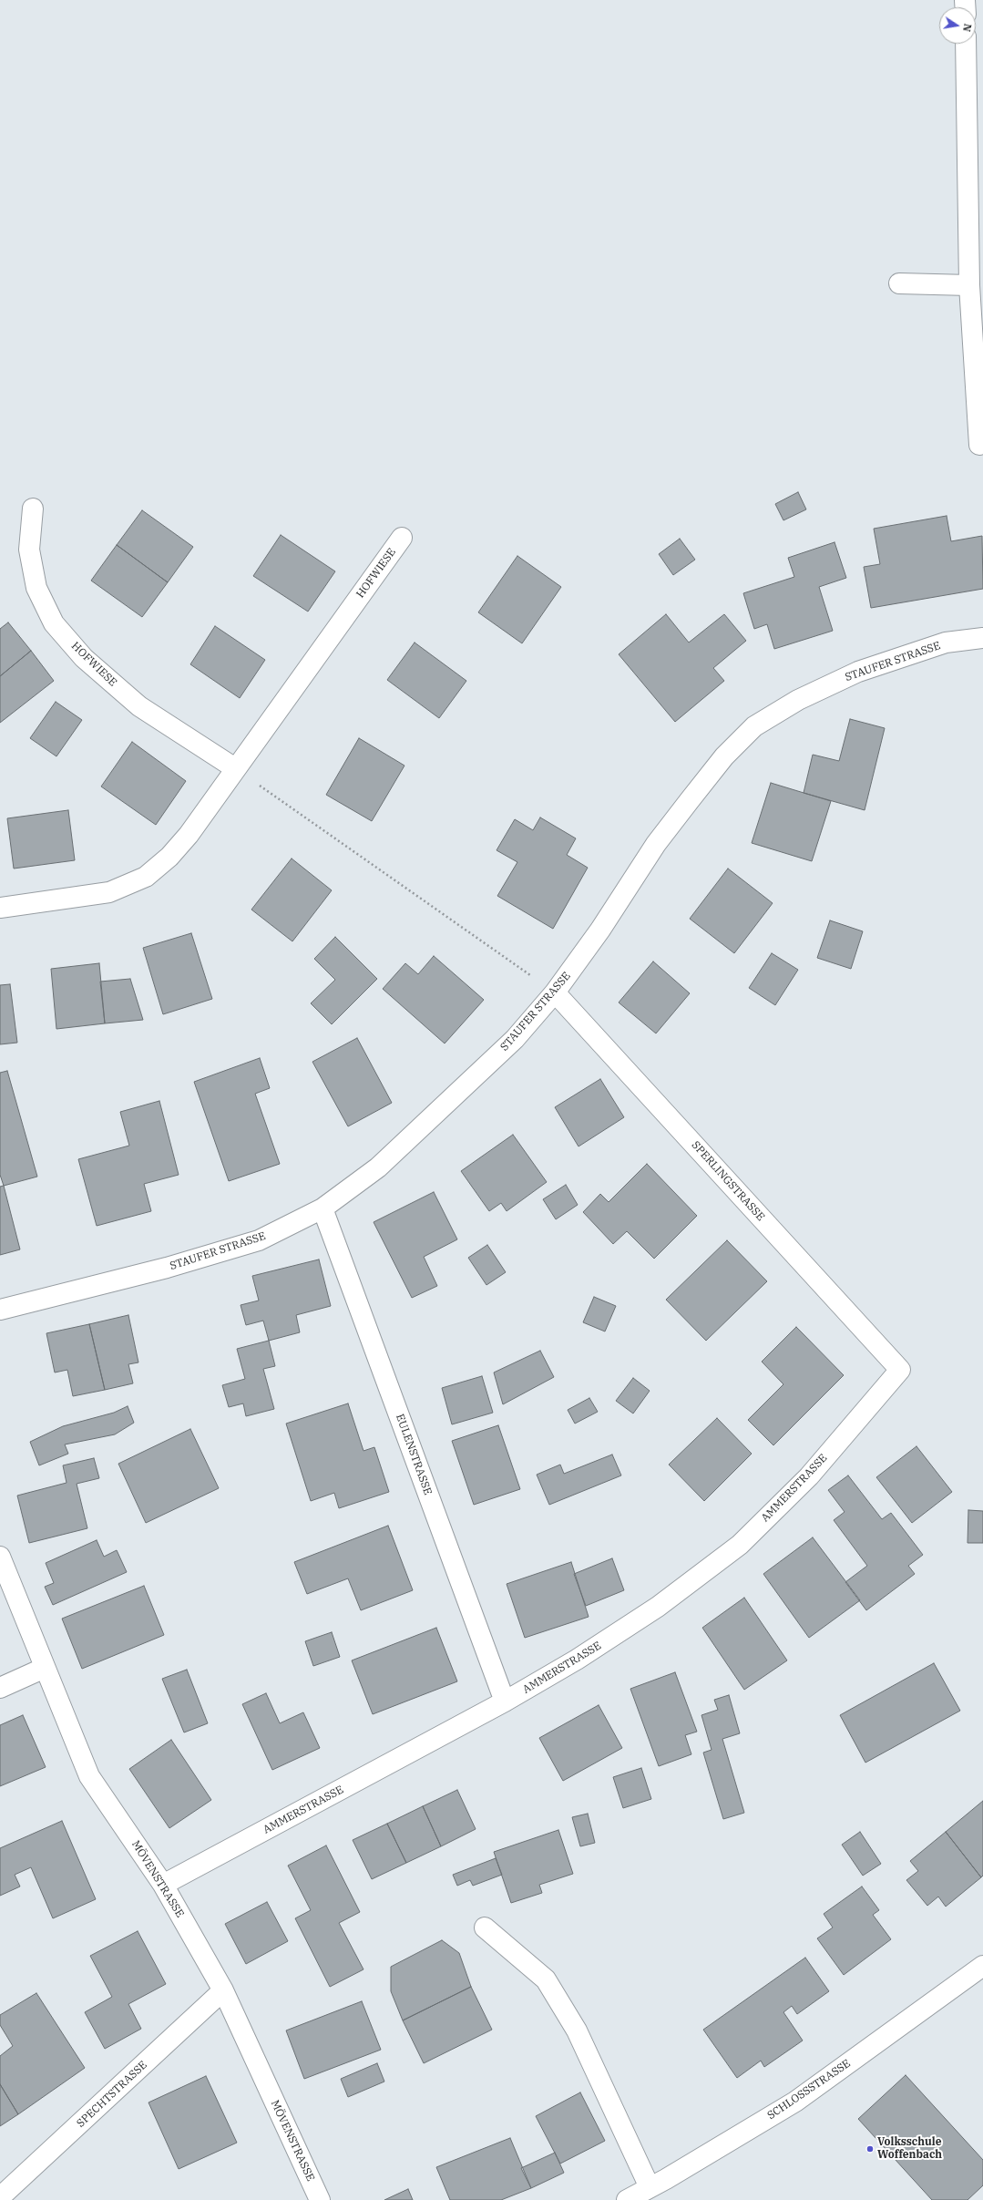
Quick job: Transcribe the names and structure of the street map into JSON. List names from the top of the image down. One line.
{"streets":{"street":["HOFWIESE","STAUFER STRASSE","SPERLINGSTRASSE","EULENSTRASSE","AMMERSTRASSE","MÖVENSTRASSE","SCHLOSSSTRASSE","SPECHTSTRASSE"]},"crossings":[["STAUFER STRASSE","SPERLINGSTRASSE"],["STAUFER STRASSE","EULENSTRASSE"],["SPERLINGSTRASSE","AMMERSTRASSE"],["EULENSTRASSE","AMMERSTRASSE"],["AMMERSTRASSE","MÖVENSTRASSE"],["MÖVENSTRASSE","SPECHTSTRASSE"]],"places":["Volksschule Woffenbach"],"north":"right"}
